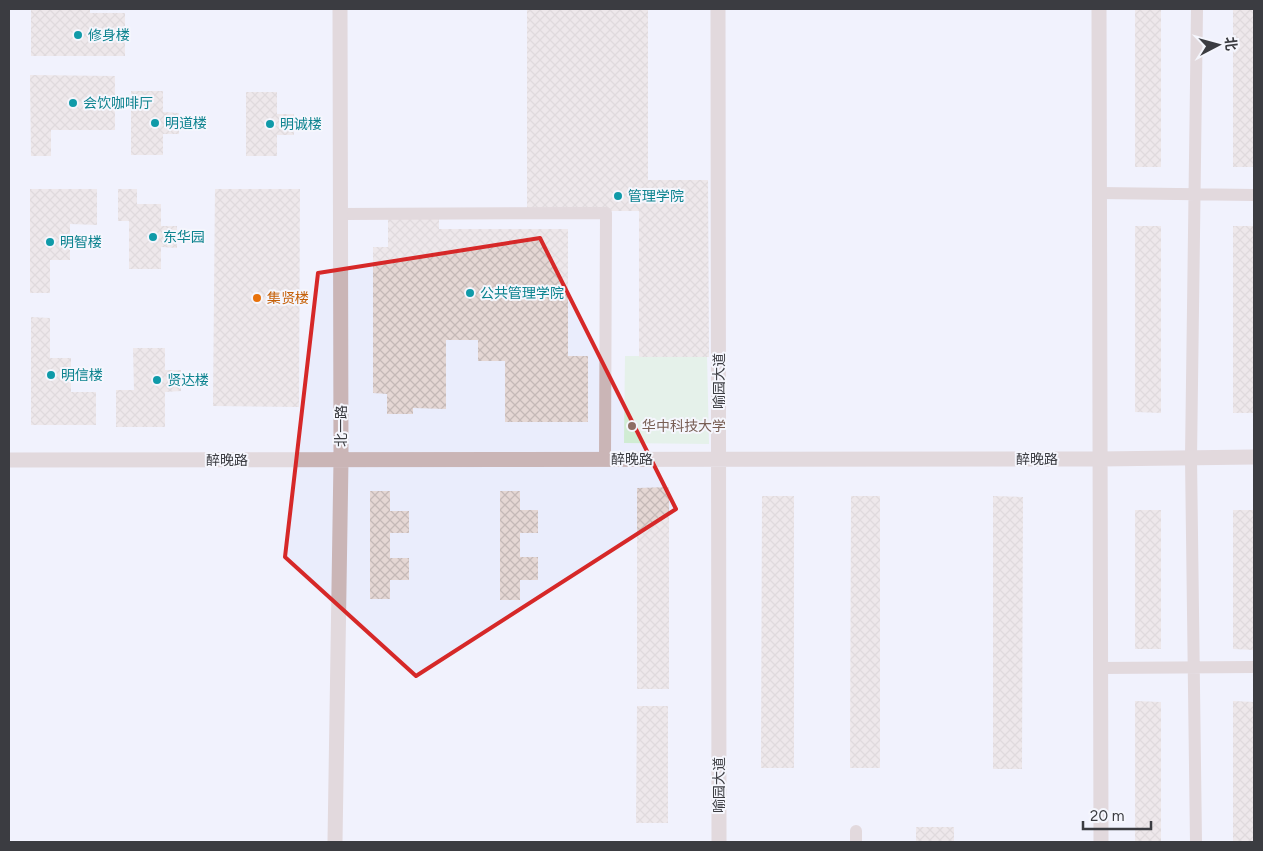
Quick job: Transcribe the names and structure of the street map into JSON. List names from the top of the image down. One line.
{"streets":{"street":["喻园大道","北一路","醉晚路"]},"crossings":[["喻园大道","醉晚路"],["北一路","醉晚路"]],"places":["修身楼","会饮咖啡厅","明道楼","明诚楼","管理学院","东华园","明智楼","公共管理学院","集贤楼","明信楼","贤达楼","华中科技大学"],"scale_bar":"20 m","north":"right"}
